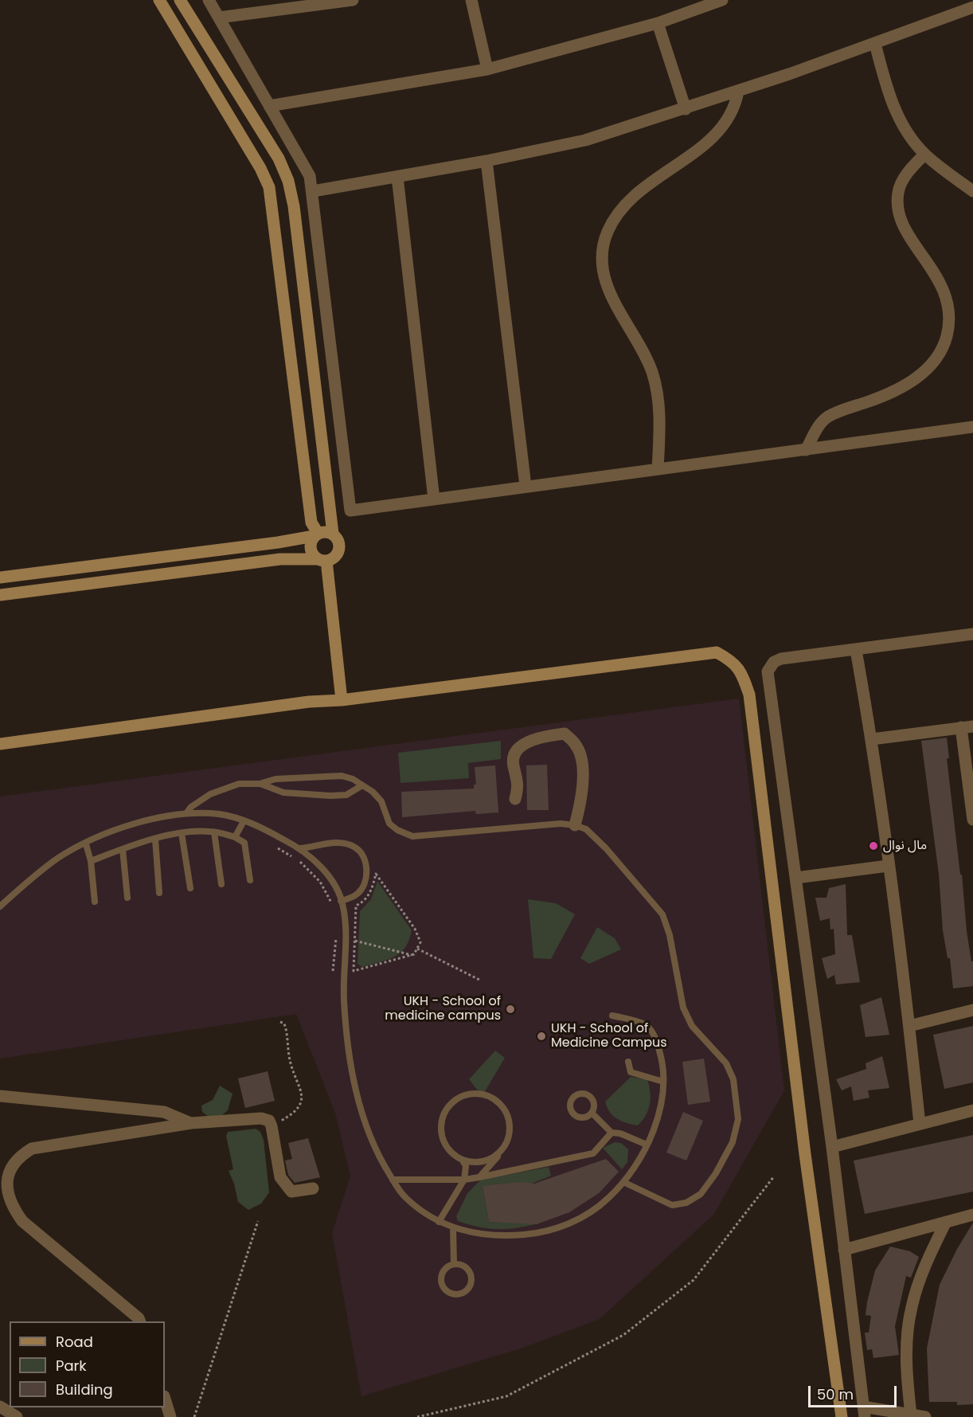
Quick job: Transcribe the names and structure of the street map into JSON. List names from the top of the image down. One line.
{"places":["مال نوال","UKH - School of medicine campus","UKH - School of Medicine Campus"],"legend":["Road","Park","Building"],"scale_bar":"50 m"}
